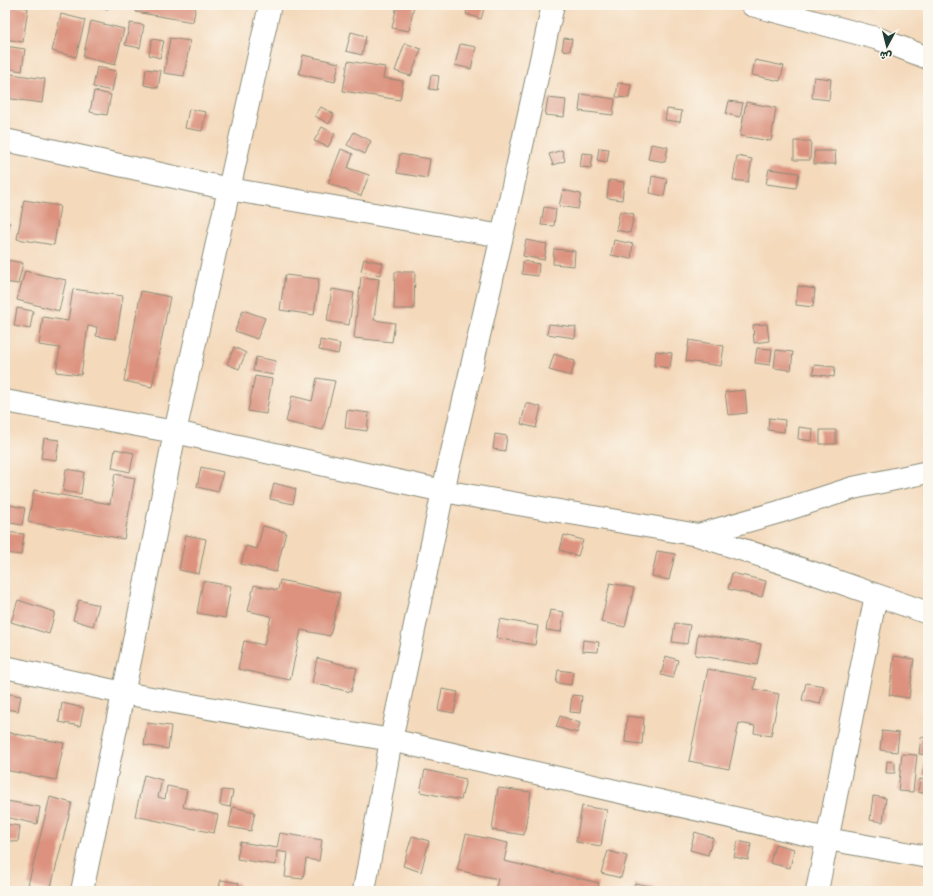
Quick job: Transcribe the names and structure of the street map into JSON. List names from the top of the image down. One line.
{"north":"bottom"}
